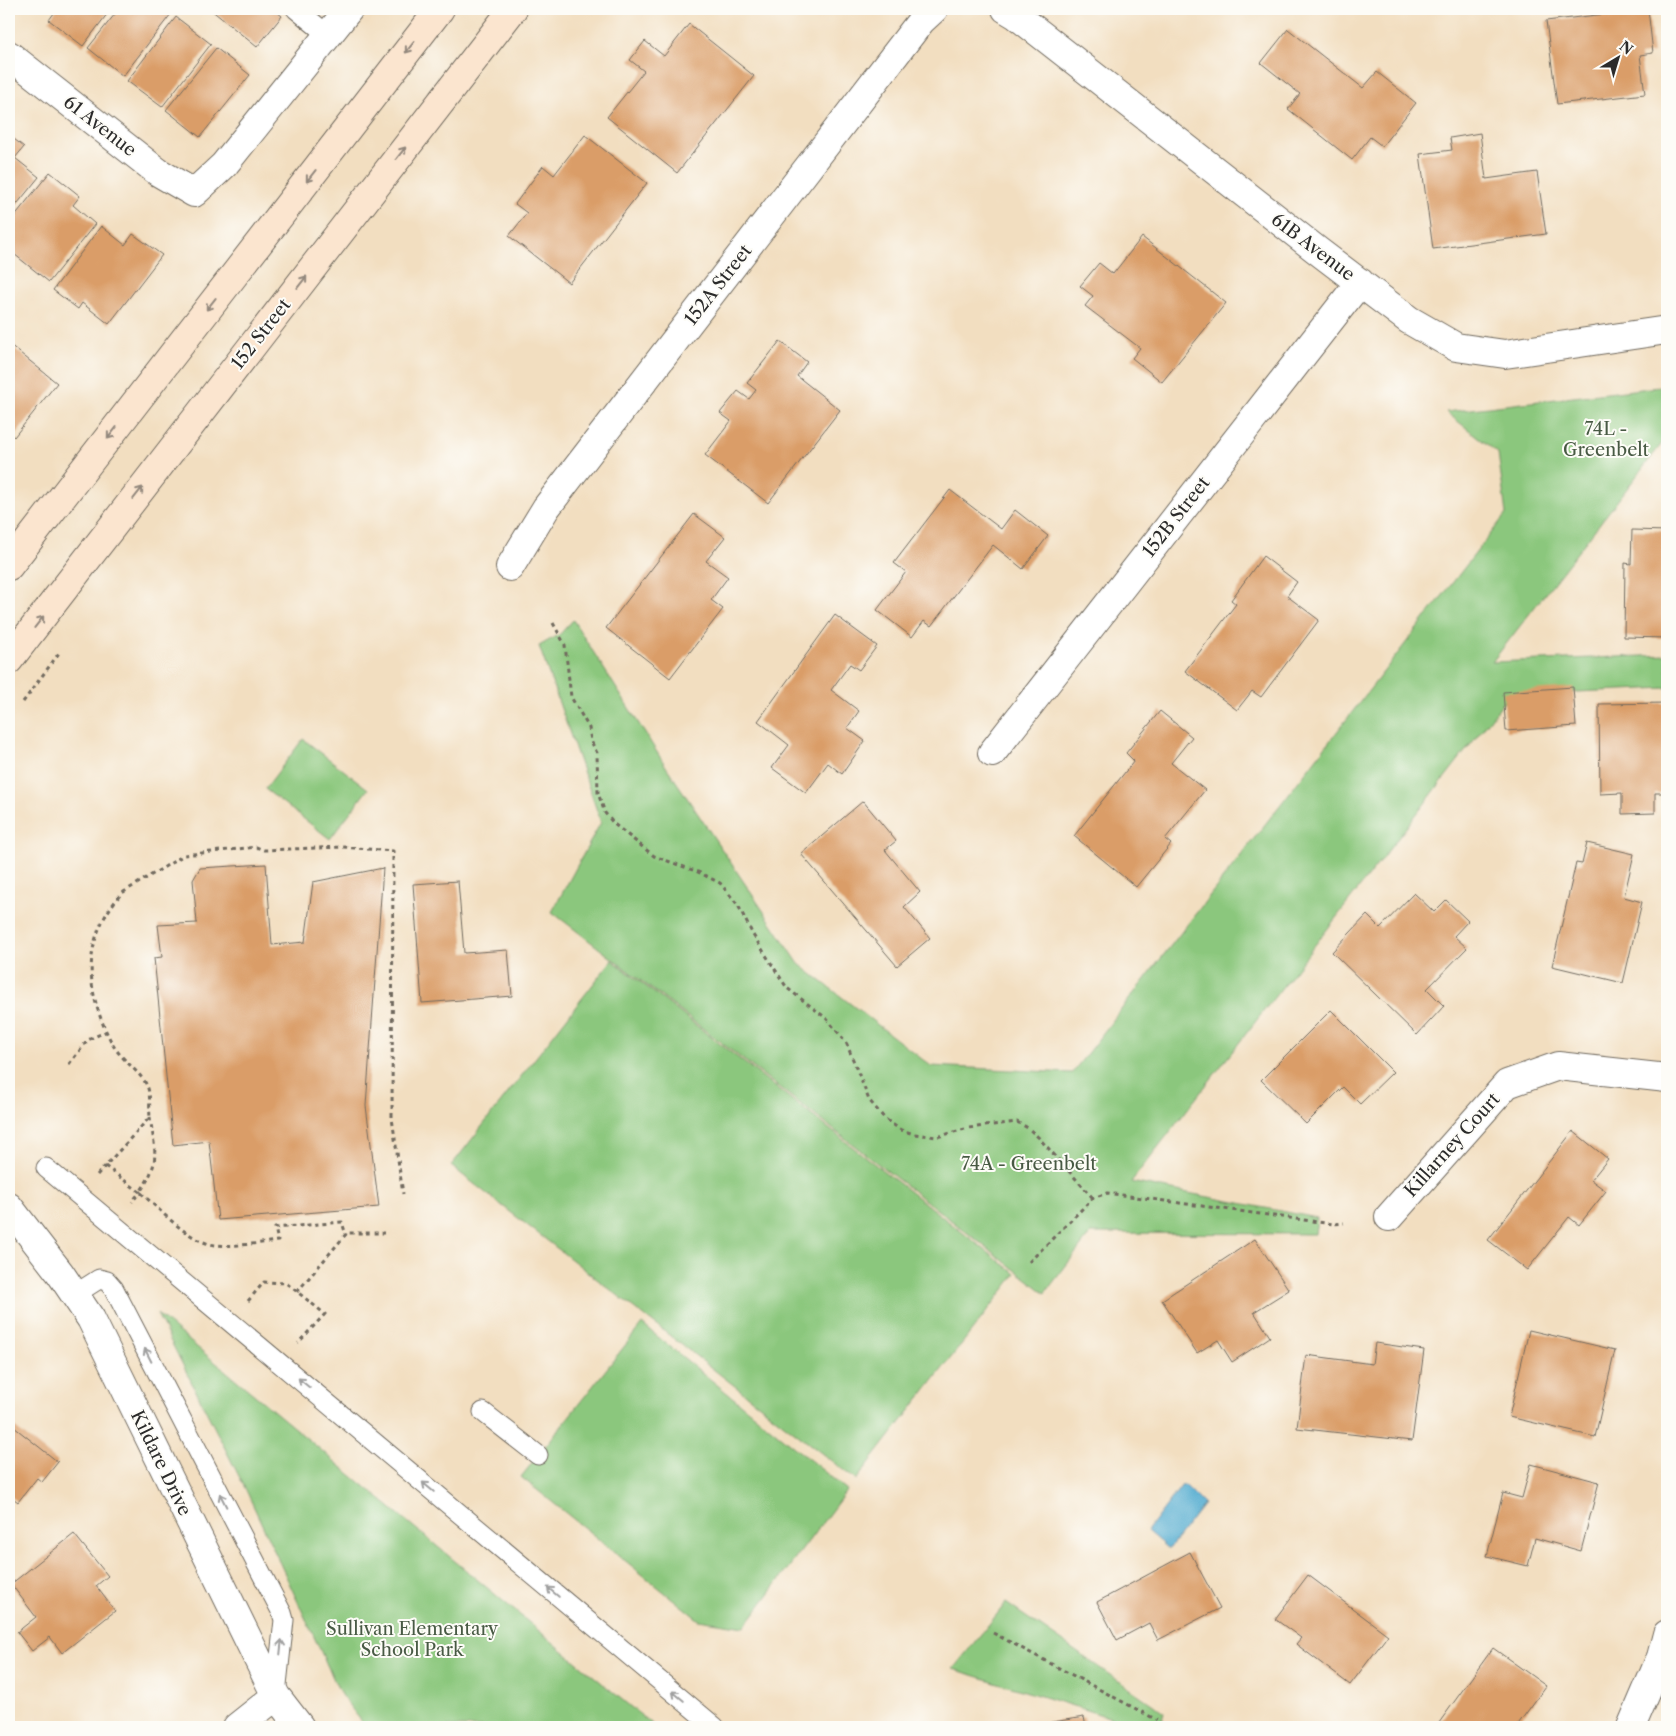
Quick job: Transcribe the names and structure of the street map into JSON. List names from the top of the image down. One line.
{"streets":{"main road":["152 Street"],"street":["61 Avenue","61B Avenue","152A Street","152B Street","Killarney Court","Kildare Drive"]},"crossings":[["61B Avenue","152B Street"]],"parks":["74L - Greenbelt","74A - Greenbelt","Sullivan Elementary School Park"],"north":"top right"}
